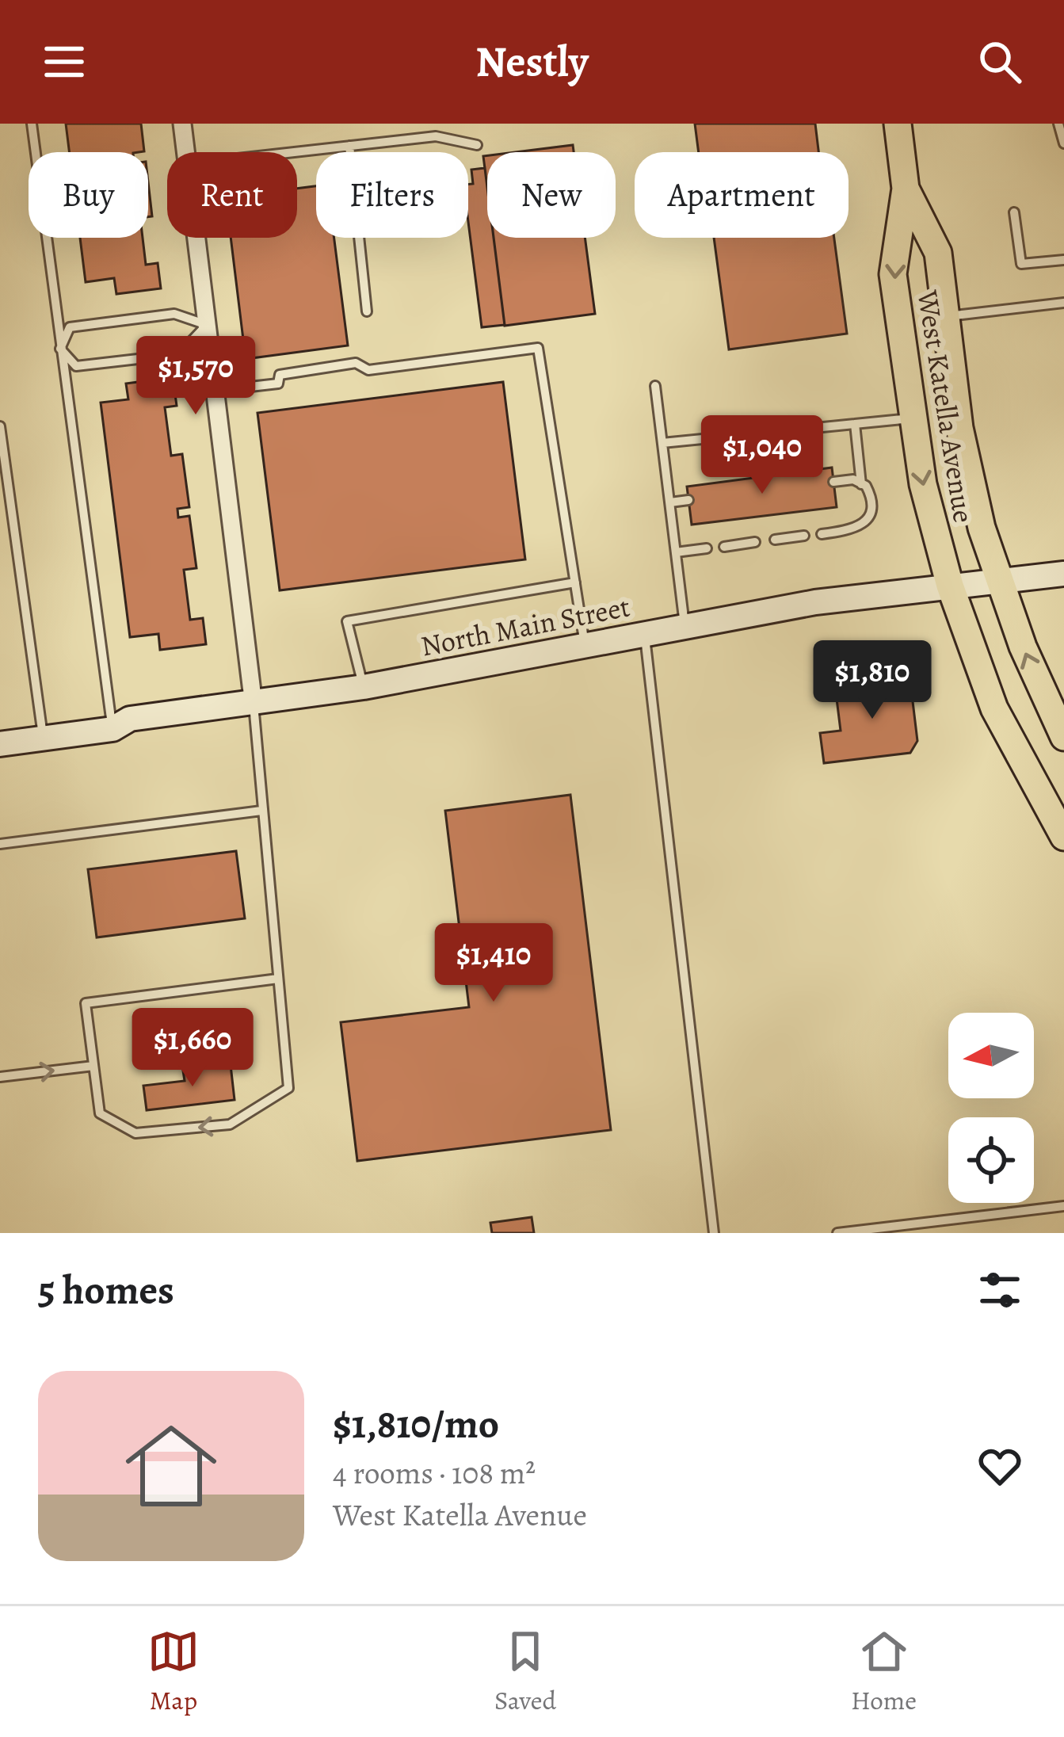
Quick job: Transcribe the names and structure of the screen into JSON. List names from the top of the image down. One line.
{"streets":{"main road":["West Katella Avenue","North Main Street"]},"crossings":[["West Katella Avenue","North Main Street"]],"north":"left","page":{"header":"Nestly","chip":["Buy","Rent","Filters","New","Apartment"],"price":["$1,570","$1,040","$1,810","$1,410","$1,660"],"heading":"5 homes","list":[{"name":"$1,810/mo","note":"4 rooms · 108 m² · West Katella Avenue"}],"tabs":["Map","Saved","Home"]}}
